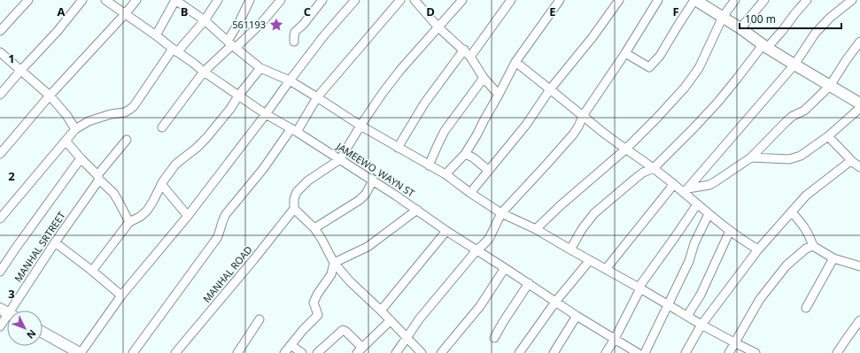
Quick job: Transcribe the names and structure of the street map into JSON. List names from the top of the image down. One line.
{"streets":{"street":["JAMEEWO_WAYN ST","MANHAL SRTREET","MANHAL ROAD"]},"places":{"place":["561193"]},"scale_bar":"100 m","north":"bottom right","grid":{"columns":["A","B","C","D","E","F"],"rows":["1","2","3"]}}
